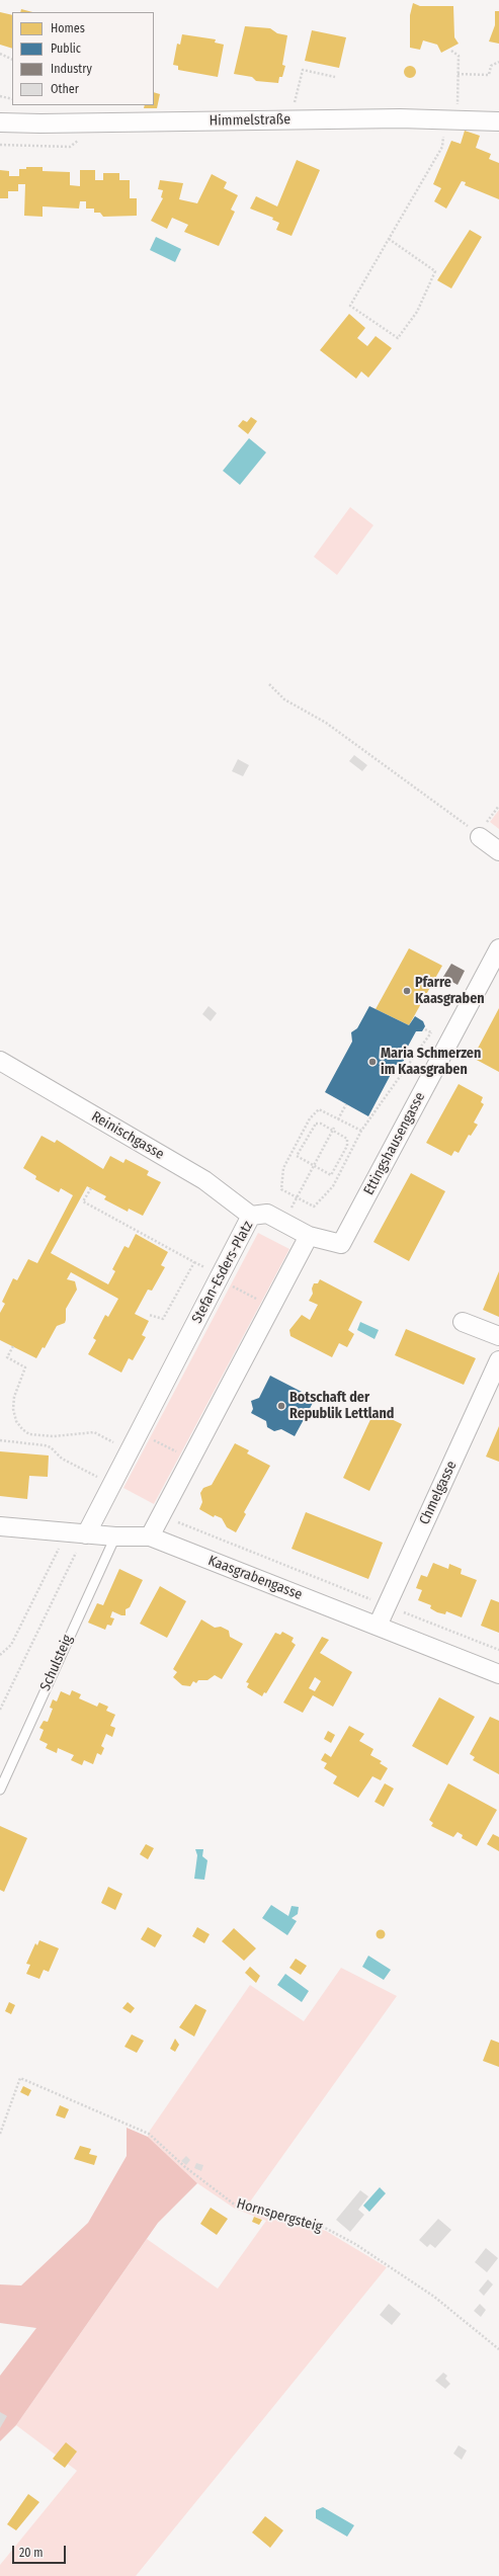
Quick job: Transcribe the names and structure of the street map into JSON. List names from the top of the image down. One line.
{"streets":{"street":["Himmelstraße","Reinischgasse","Ettingshausengasse","Stefan-Esders-Platz","Chmelgasse","Kaasgrabengasse"],"lane":["Schulsteig"],"path":["Hornspergsteig"]},"crossings":[["Reinischgasse","Stefan-Esders-Platz"],["Ettingshausengasse","Stefan-Esders-Platz"],["Stefan-Esders-Platz","Kaasgrabengasse"],["Chmelgasse","Kaasgrabengasse"],["Kaasgrabengasse","Schulsteig"]],"places":["Pfarre Kaasgraben","Maria Schmerzen im Kaasgraben","Botschaft der Republik Lettland"],"legend":["Homes","Public","Industry","Other"],"scale_bar":"20 m"}
